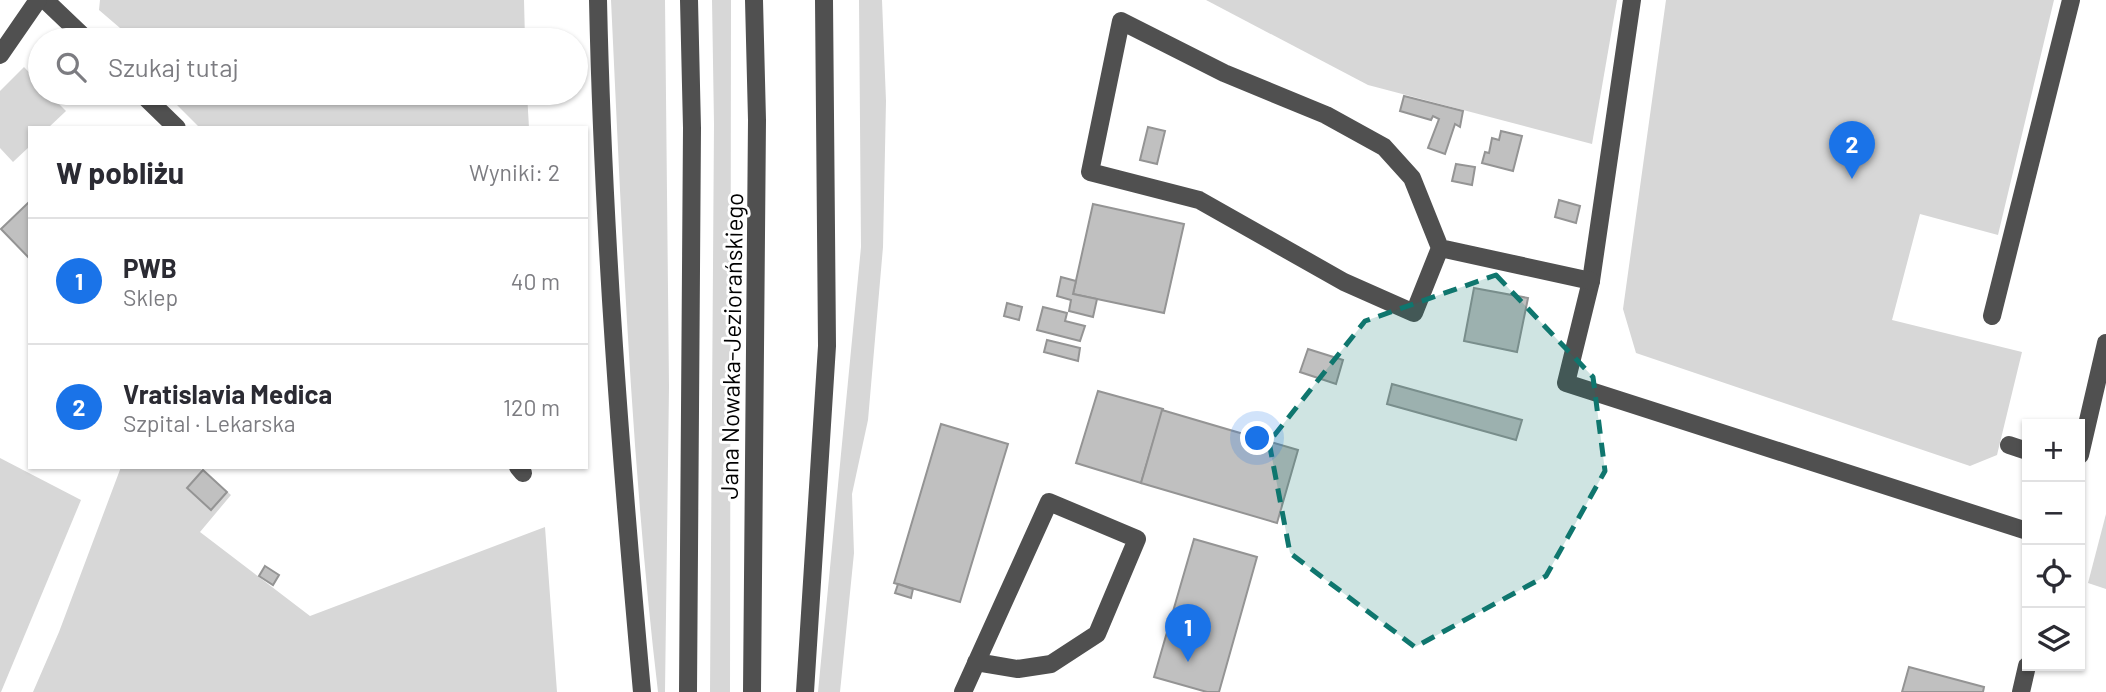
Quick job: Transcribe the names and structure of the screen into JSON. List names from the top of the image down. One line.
{"streets":{"street":["Jana Nowaka-Jeziorańskiego"]},"page":{"search":"Szukaj tutaj","pins":["2","1"],"heading":["W pobliżu","Wyniki: 2"],"list":[{"mark":"1","name":"PWB","note":"Sklep","value":"40 m"},{"mark":"2","name":"Vratislavia Medica","note":"Szpital · Lekarska","value":"120 m"}],"map_buttons":["+","−"]}}
